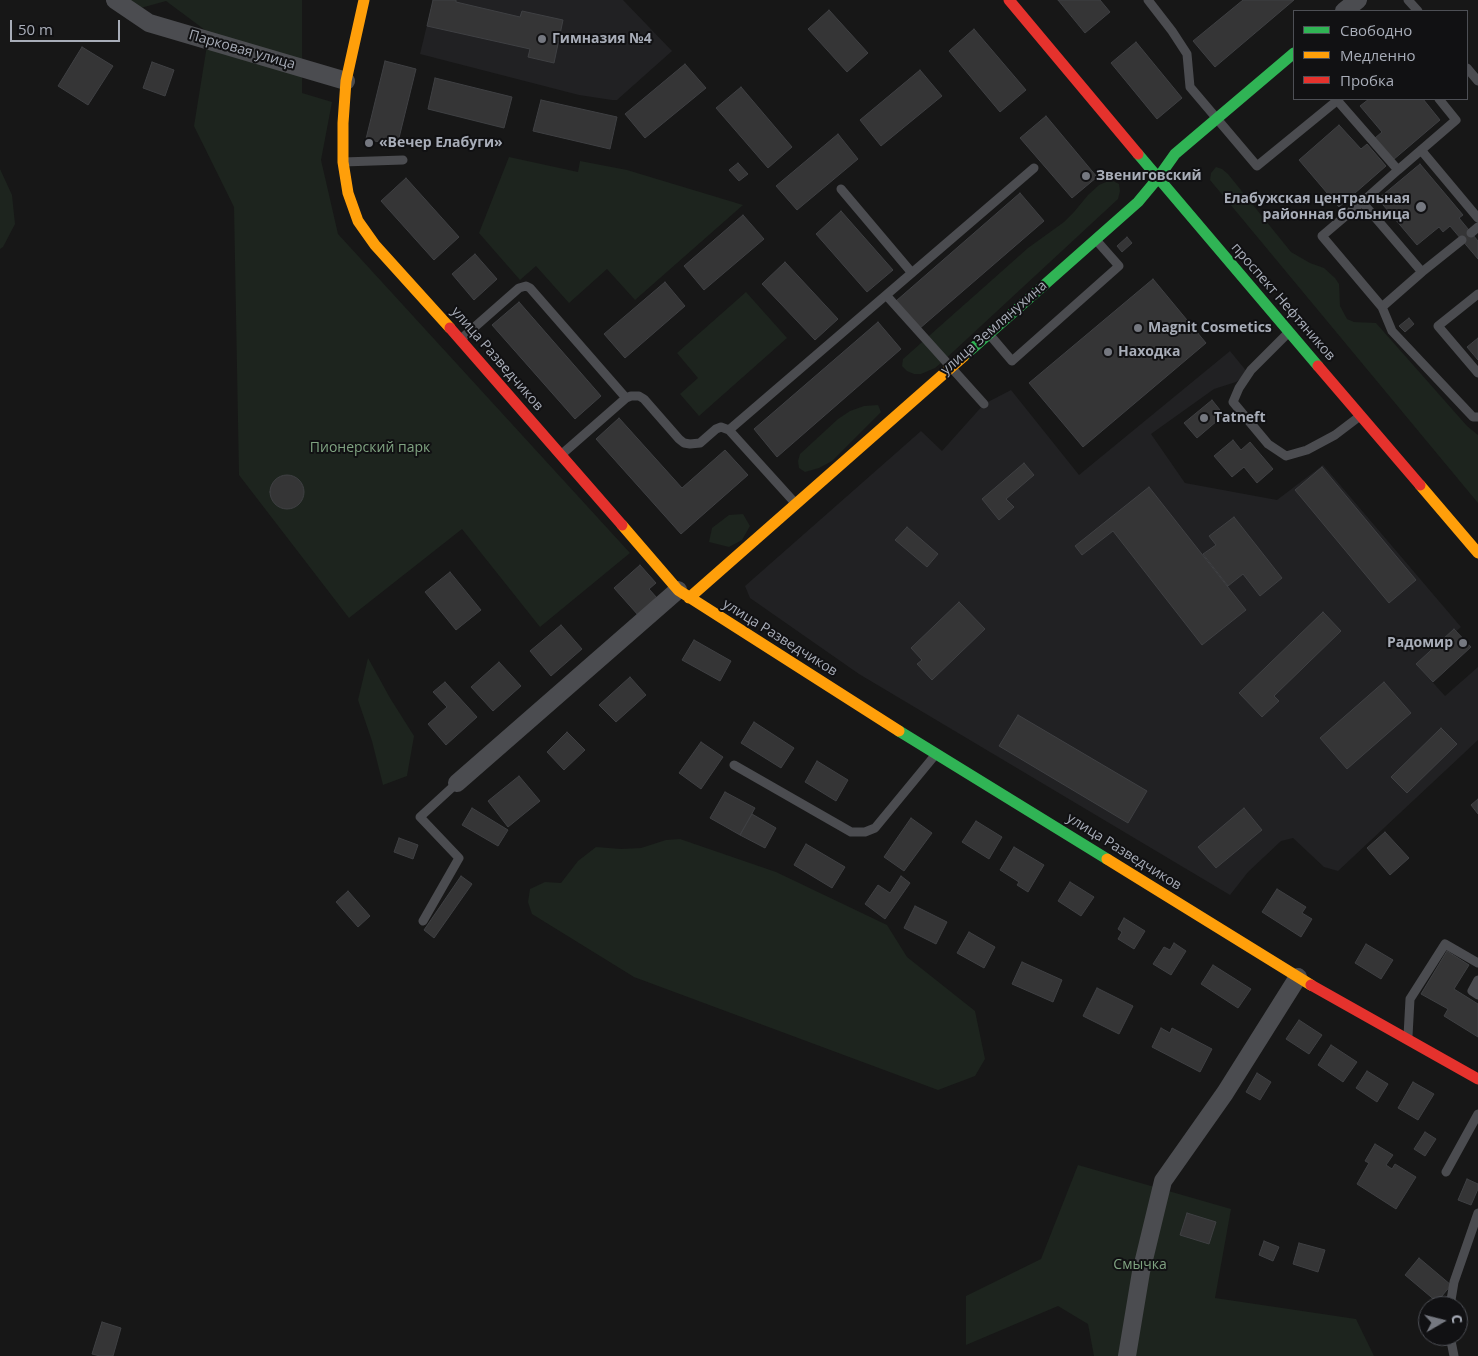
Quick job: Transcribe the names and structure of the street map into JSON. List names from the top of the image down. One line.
{"streets":{"street":["Парковая улица","проспект Нефтяников","улица Землянухина","улица Разведчиков"]},"crossings":[["Парковая улица","улица Разведчиков"],["проспект Нефтяников","улица Землянухина"],["улица Землянухина","улица Разведчиков"]],"parks":["Пионерский парк","Смычка"],"places":["Гимназия №4","«Вечер Елабуги»","Звениговский","Елабужская центральная районная больница","Magnit Cosmetics","Находка","Tatneft","Радомир"],"legend":["Свободно","Медленно","Пробка"],"scale_bar":"50 m","north":"right"}
